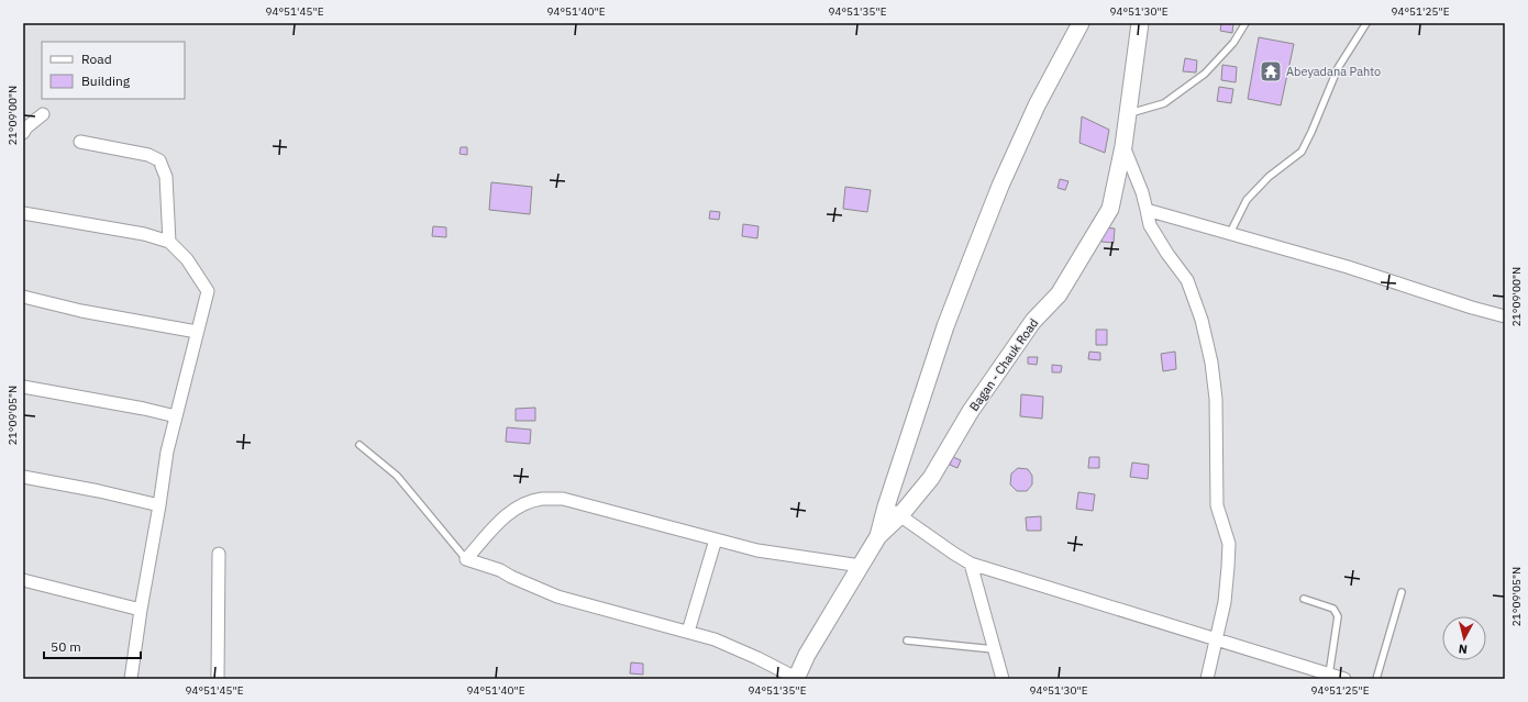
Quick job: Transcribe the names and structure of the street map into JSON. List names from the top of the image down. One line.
{"streets":{"main road":["Bagan - Chauk Road"]},"places":{"temple":["Abeyadana Pahto"]},"legend":["Road","Building"],"scale_bar":"50 m","north":"bottom","coordinates":["94°51'45\"E","94°51'40\"E","94°51'35\"E","94°51'30\"E","94°51'25\"E","21°09'00\"N","21°09'05\"N"]}
